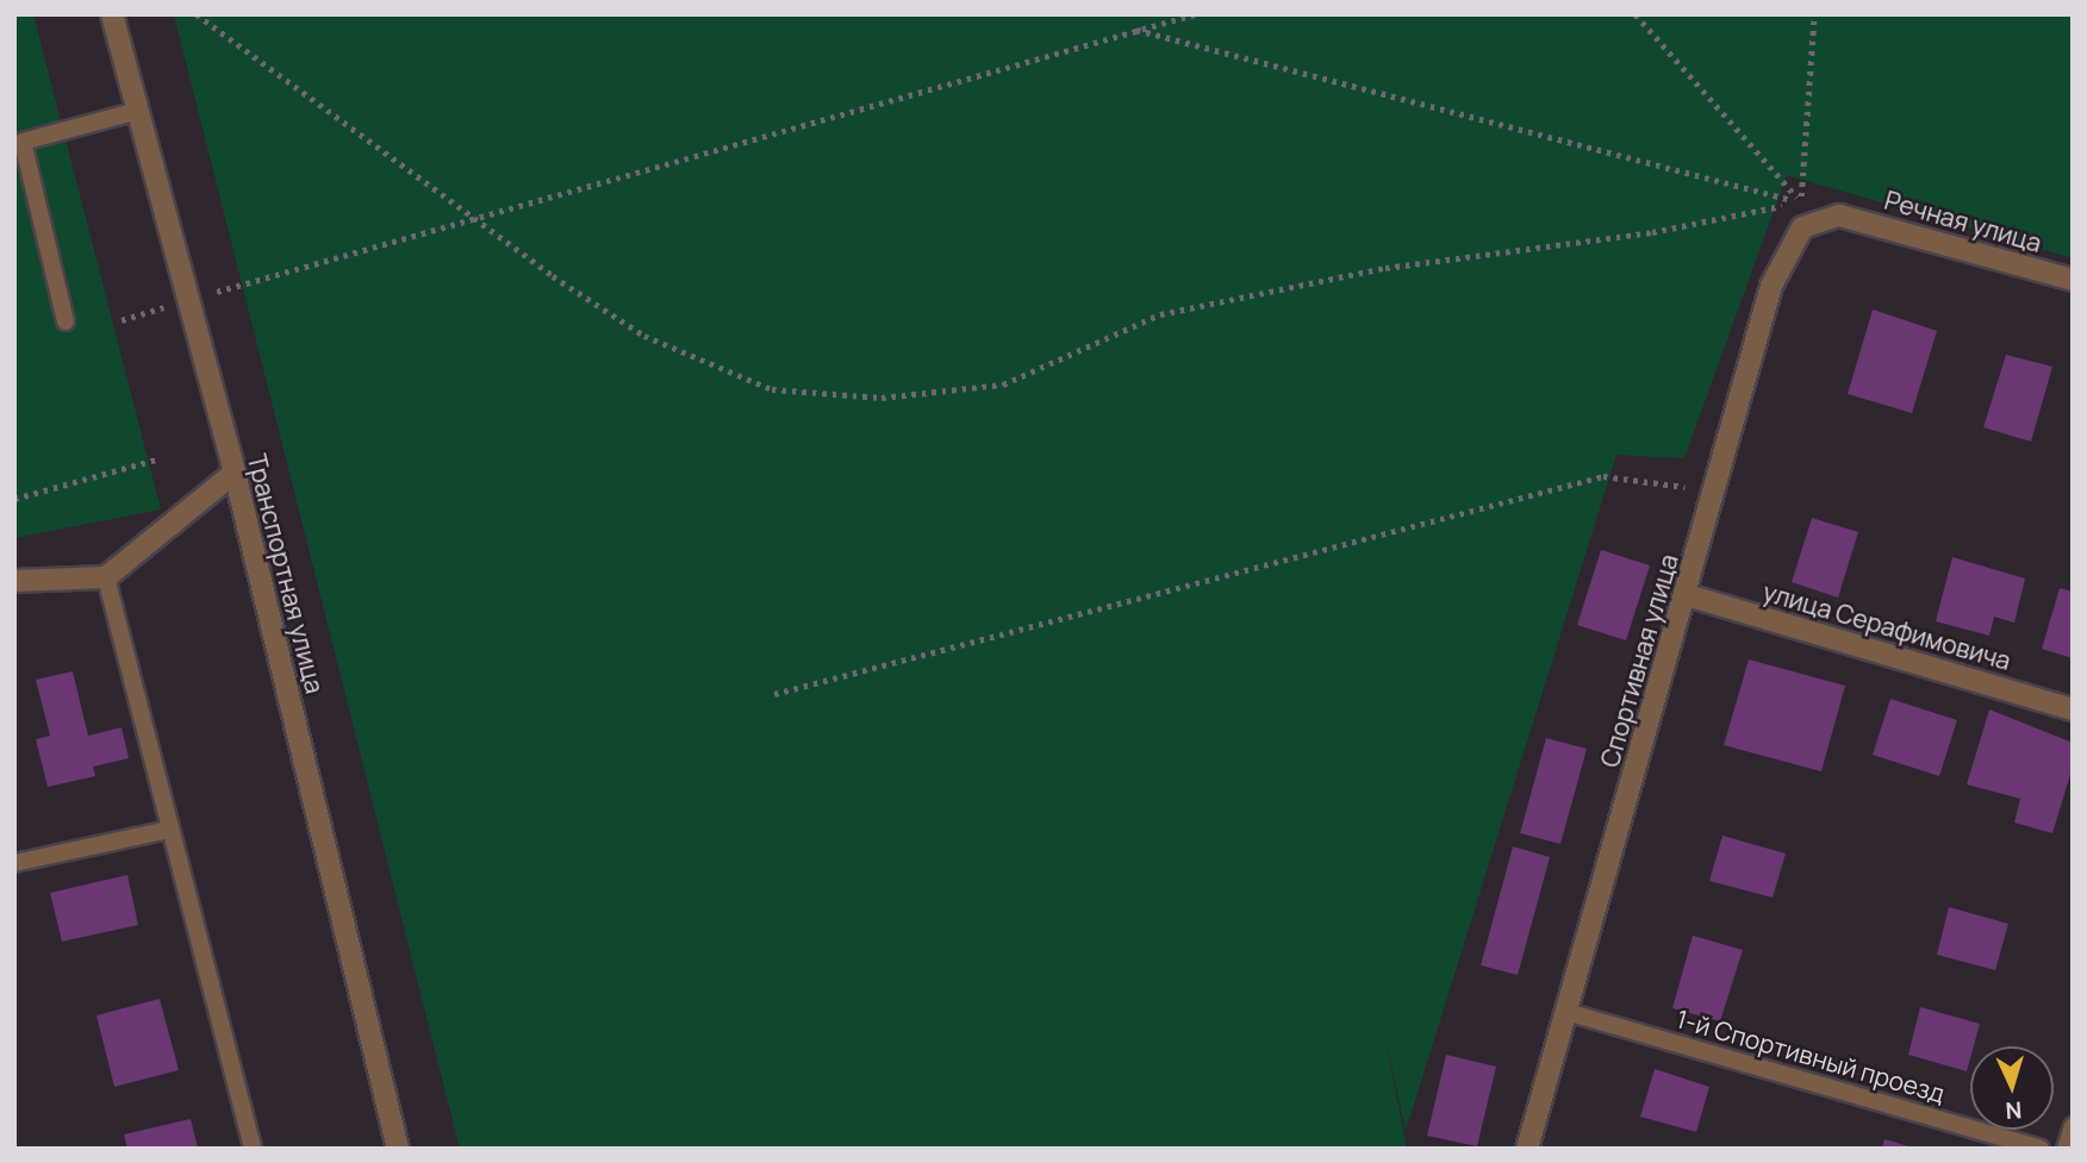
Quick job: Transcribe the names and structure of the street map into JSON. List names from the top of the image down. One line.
{"streets":{"street":["Речная улица","Транспортная улица","улица Серафимовича","Спортивная улица"],"lane":["1-й Спортивный проезд"]},"crossings":[["Речная улица","Спортивная улица"],["улица Серафимовича","Спортивная улица"],["Спортивная улица","1-й Спортивный проезд"]],"north":"bottom"}
